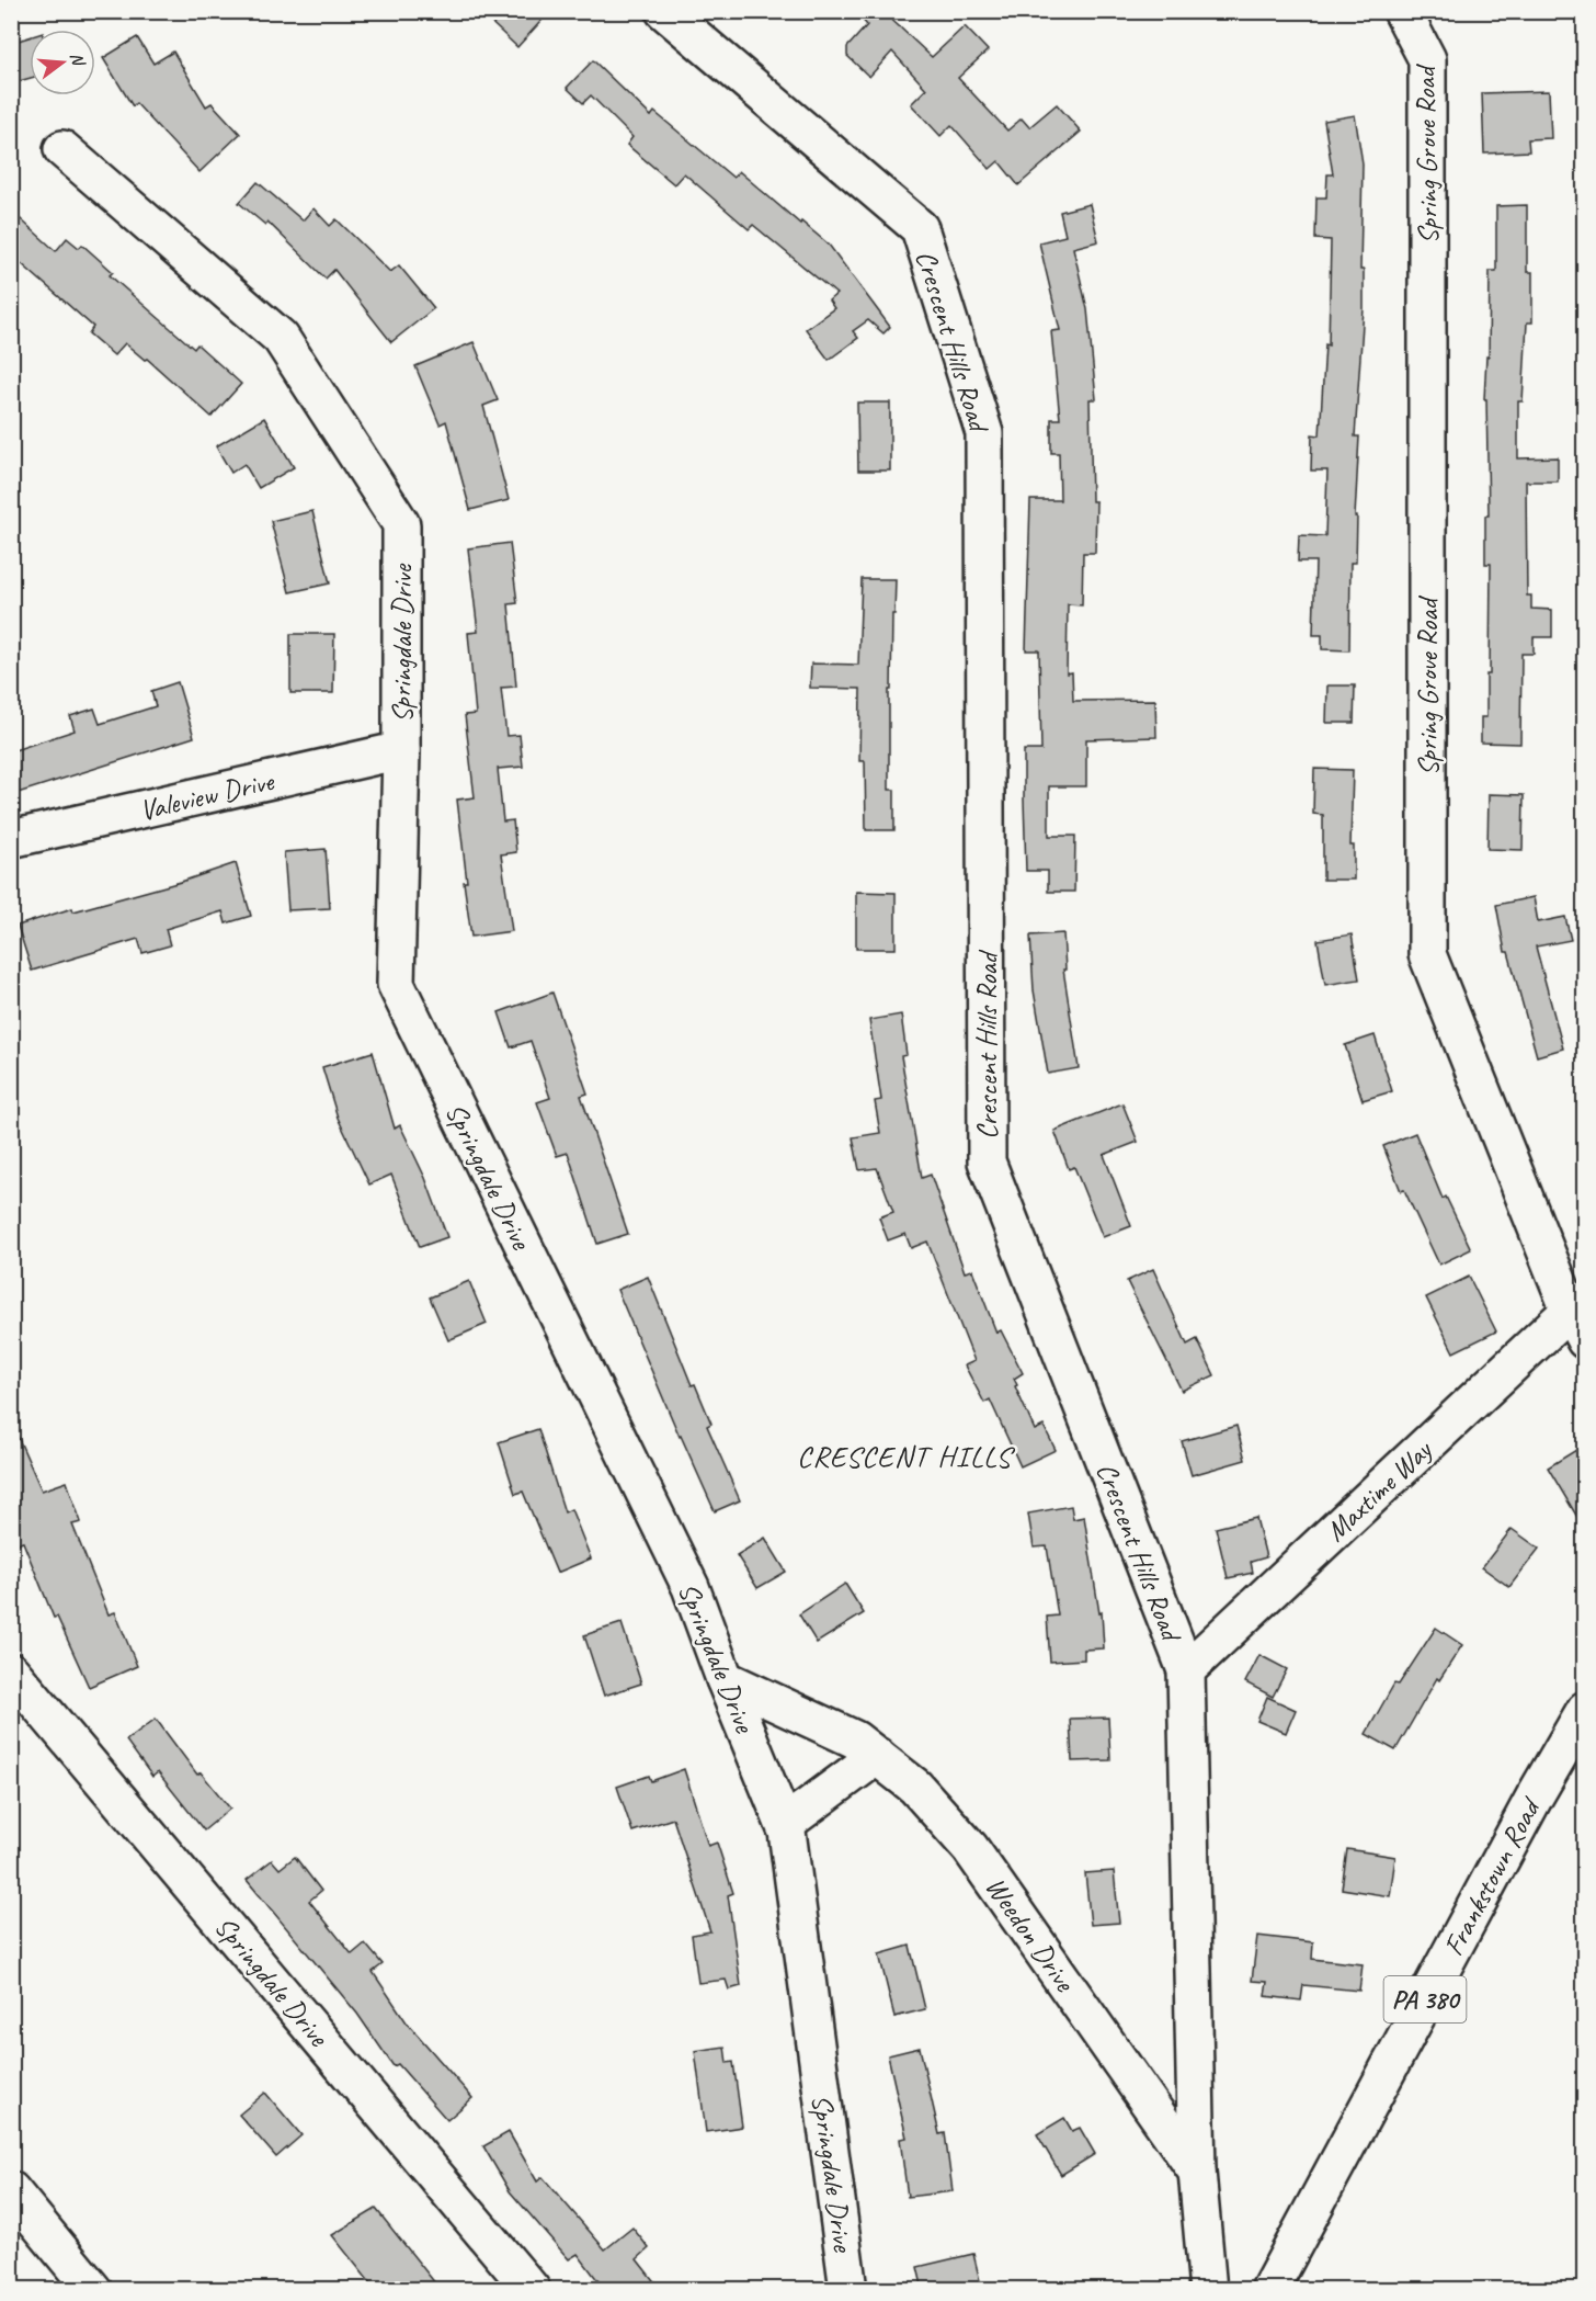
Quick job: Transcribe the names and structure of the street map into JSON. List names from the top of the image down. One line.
{"streets":{"street":["Spring Grove Road","Crescent Hills Road","Springdale Drive","Valeview Drive","Maxtime Way","Frankstown Road","Weedon Drive","PA 380"]},"crossings":[["Spring Grove Road","Maxtime Way"],["Crescent Hills Road","Maxtime Way"],["Crescent Hills Road","Weedon Drive"],["Springdale Drive","Valeview Drive"],["Springdale Drive","Weedon Drive"]],"districts":["CRESCENT HILLS"],"north":"right"}
